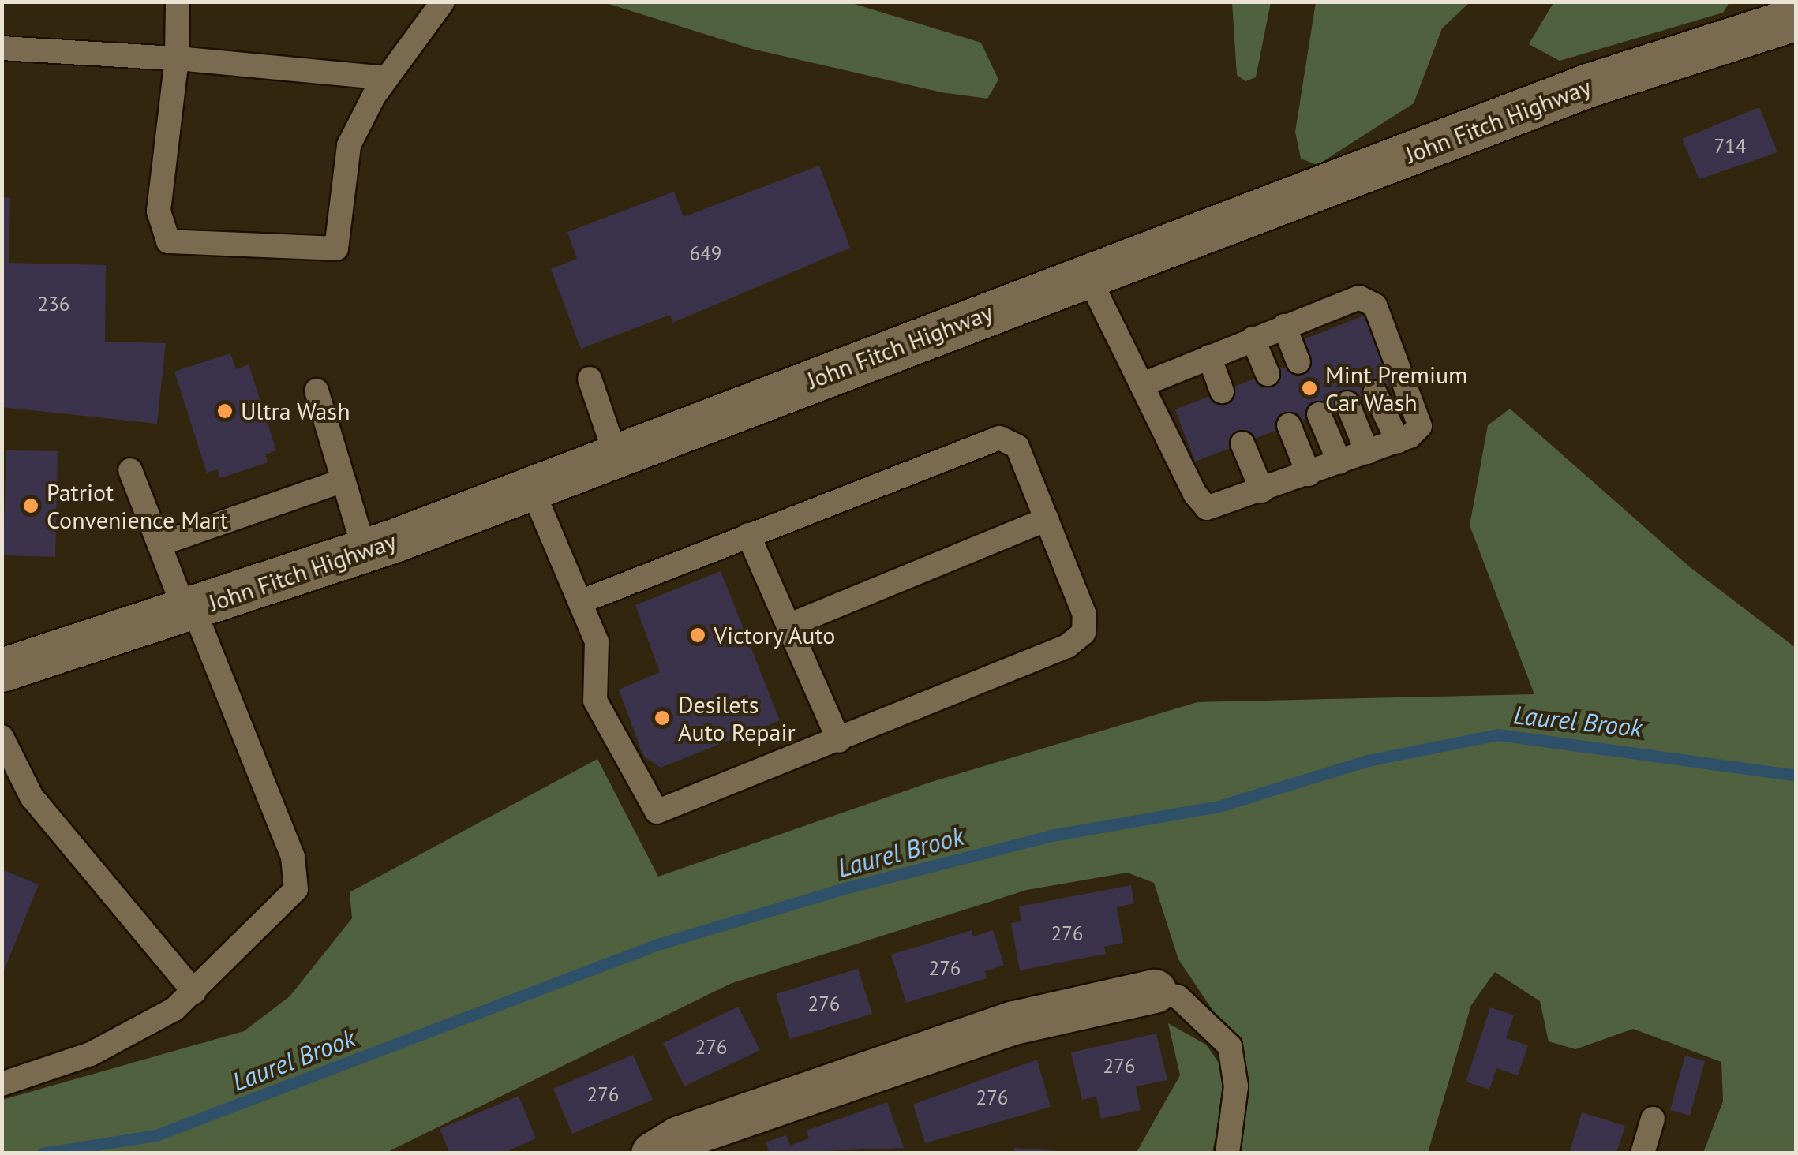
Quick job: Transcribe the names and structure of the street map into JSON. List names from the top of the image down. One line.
{"streets":{"main road":["John Fitch Highway"]},"water":["Laurel Brook"],"places":["Mint Premium Car Wash","Ultra Wash","Patriot Convenience Mart","Victory Auto","Desilets Auto Repair"],"house_numbers":["714","649","236","276","276","276","276","276","276","276"]}
